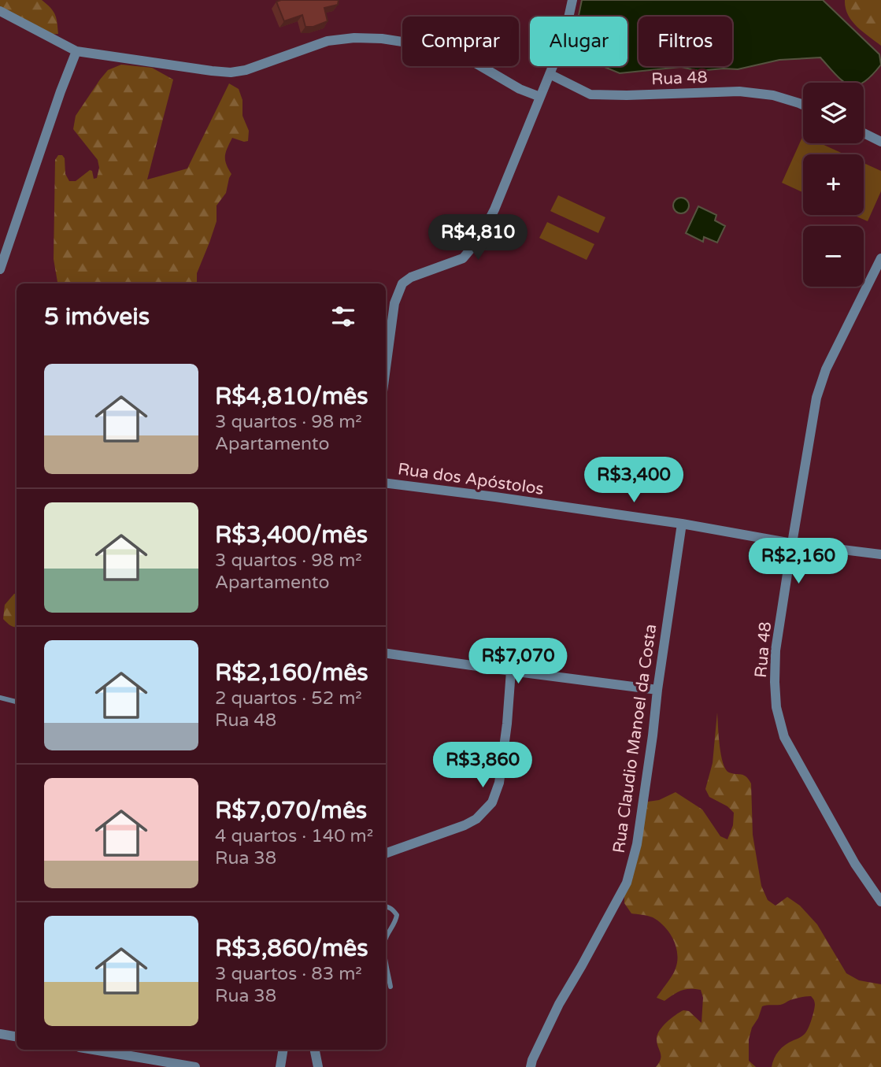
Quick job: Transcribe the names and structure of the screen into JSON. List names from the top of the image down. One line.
{"streets":{"street":["Rua 48","Rua dos Apóstolos","Rua Claudio Manoel da Costa"]},"crossings":[["Rua 48","Rua dos Apóstolos"],["Rua dos Apóstolos","Rua Claudio Manoel da Costa"]],"page":{"chip":["Comprar","Alugar","Filtros"],"map_buttons":["+","−"],"price":["R$4,810","R$3,400","R$2,160","R$7,070","R$3,860"],"heading":"5 imóveis","list":[{"name":"R$4,810/mês","note":"3 quartos · 98 m² · Apartamento"},{"name":"R$3,400/mês","note":"3 quartos · 98 m² · Apartamento"},{"name":"R$2,160/mês","note":"2 quartos · 52 m² · Rua 48"},{"name":"R$7,070/mês","note":"4 quartos · 140 m² · Rua 38"},{"name":"R$3,860/mês","note":"3 quartos · 83 m² · Rua 38"}]}}
